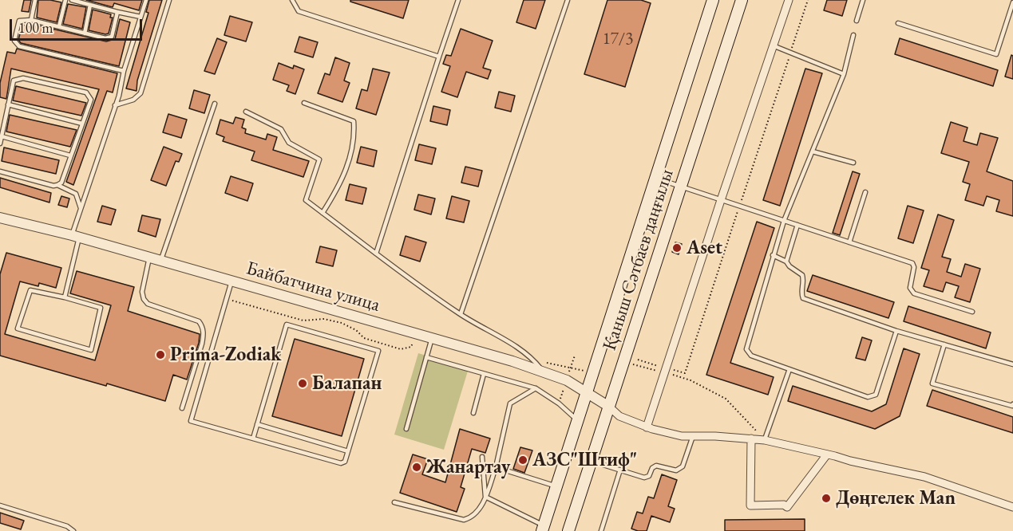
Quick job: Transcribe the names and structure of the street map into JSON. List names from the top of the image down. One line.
{"streets":{"main road":["Қаныш Сәтбаев даңғылы"],"street":["Байбатчина улица"]},"crossings":[["Қаныш Сәтбаев даңғылы","Байбатчина улица"]],"places":["Aset","Prima-Zodiak","Балапан","АЗС\"Штиф\"","Жанартау","Дөңгелек Man"],"house_numbers":["17/3"],"scale_bar":"100 m"}
